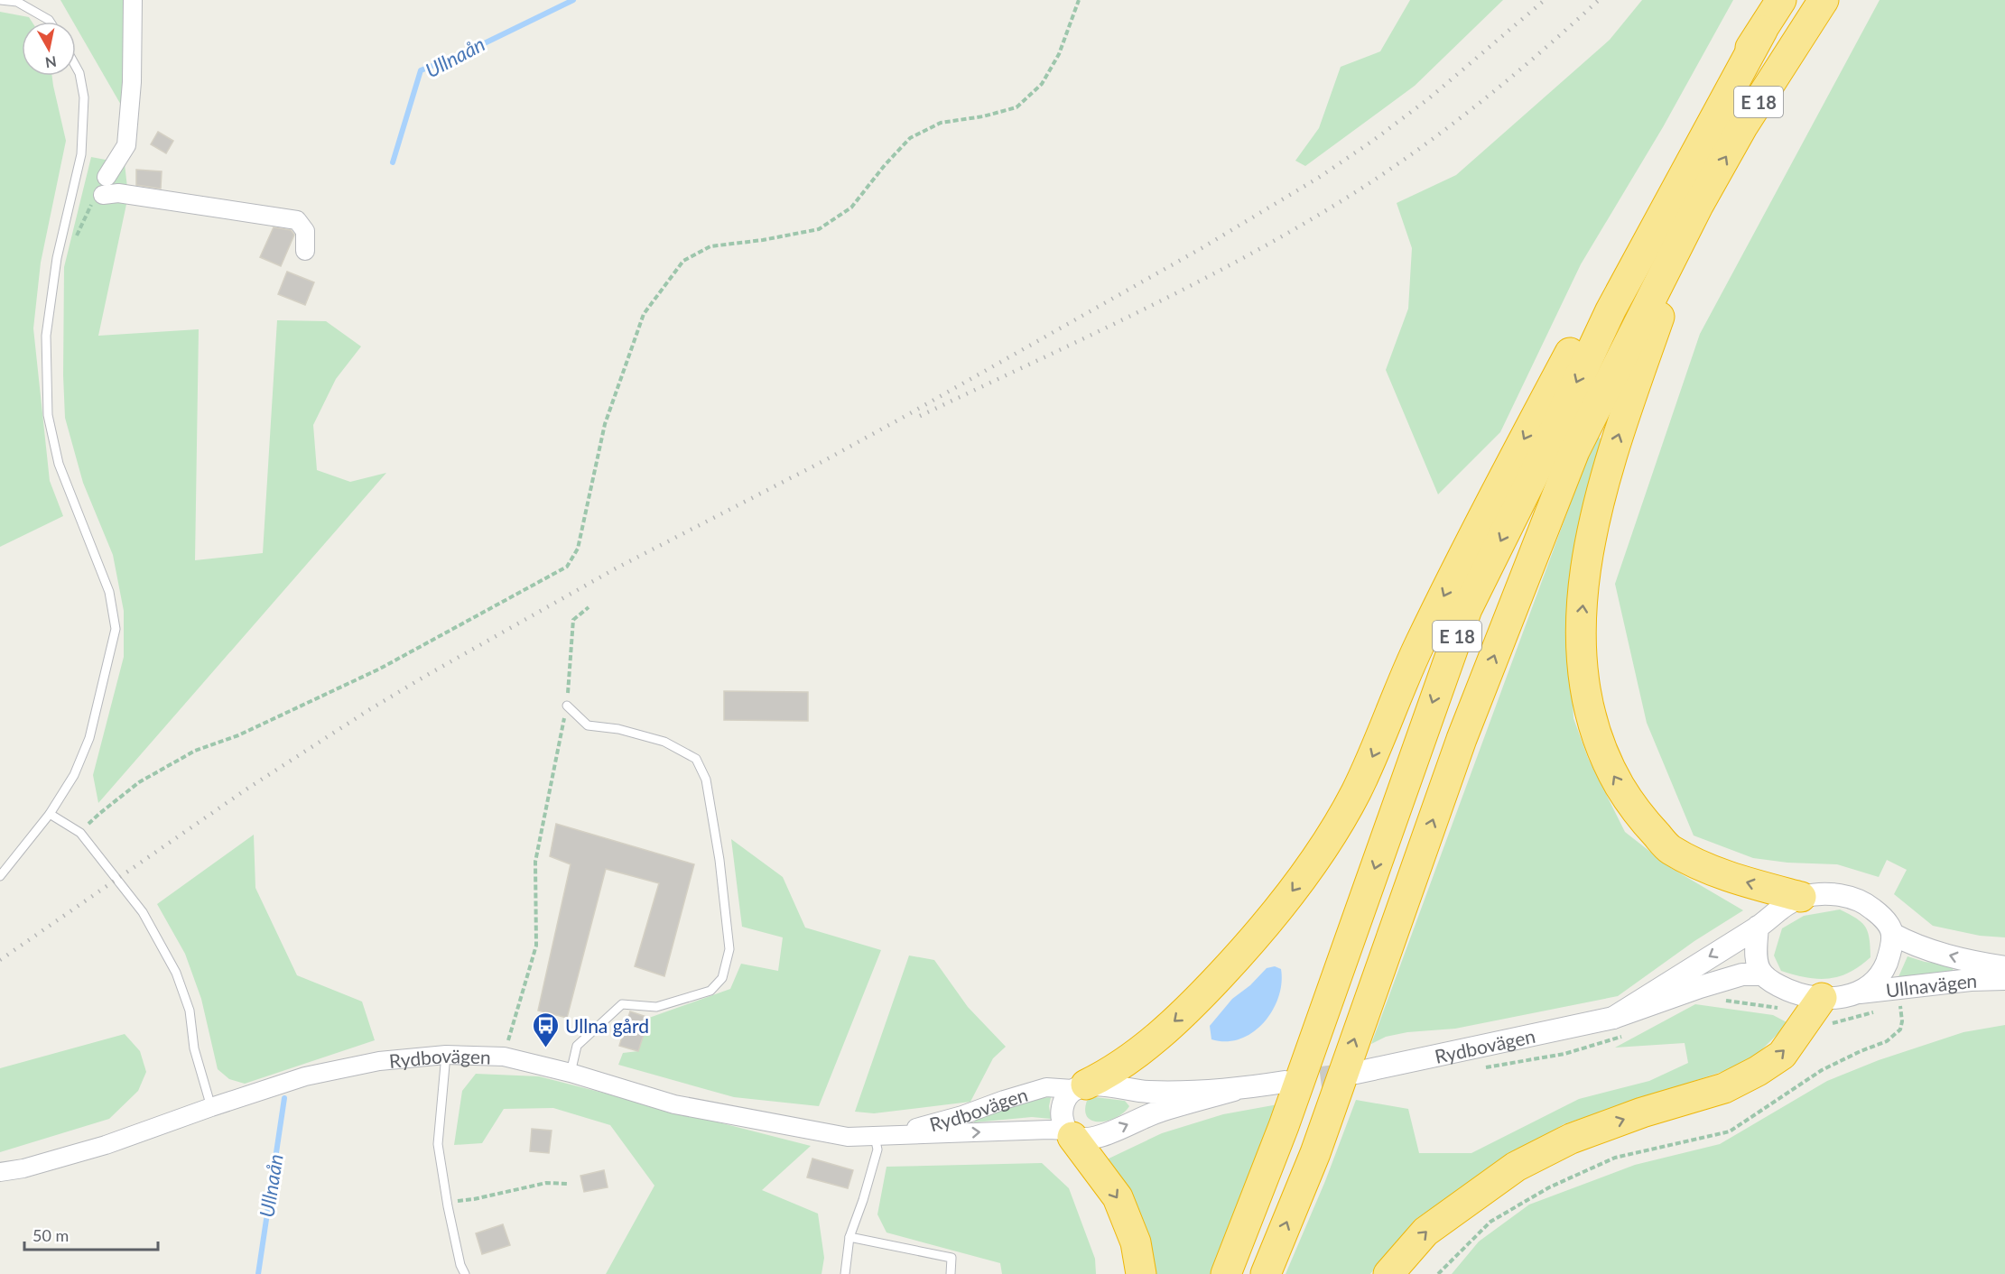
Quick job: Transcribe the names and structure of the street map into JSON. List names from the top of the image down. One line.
{"streets":{"highway":["E 18"],"street":["Ullnavägen","Rydbovägen"]},"crossings":[["Ullnavägen","Rydbovägen"]],"water":["Ullnaån"],"places":{"bus stop":["Ullna gård"]},"scale_bar":"50 m","north":"bottom"}
